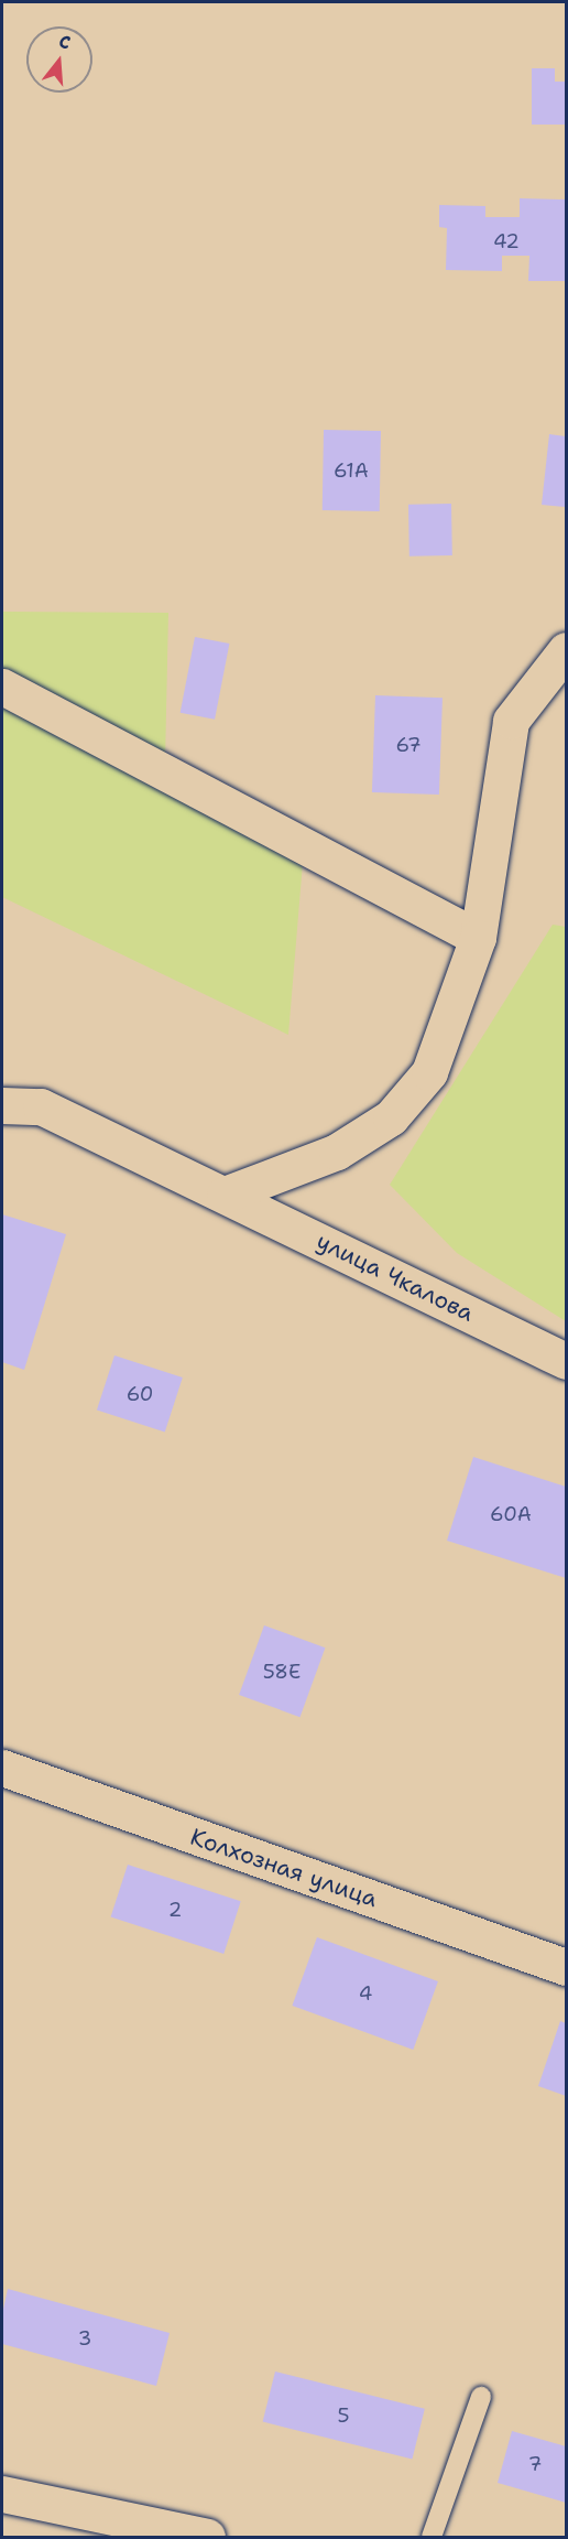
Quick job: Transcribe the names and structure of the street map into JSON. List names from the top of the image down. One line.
{"streets":{"street":["улица Чкалова","Колхозная улица"]},"house_numbers":["42","61А","67","60","60А","58Е","2","4","3","5","7"],"north":"top"}
